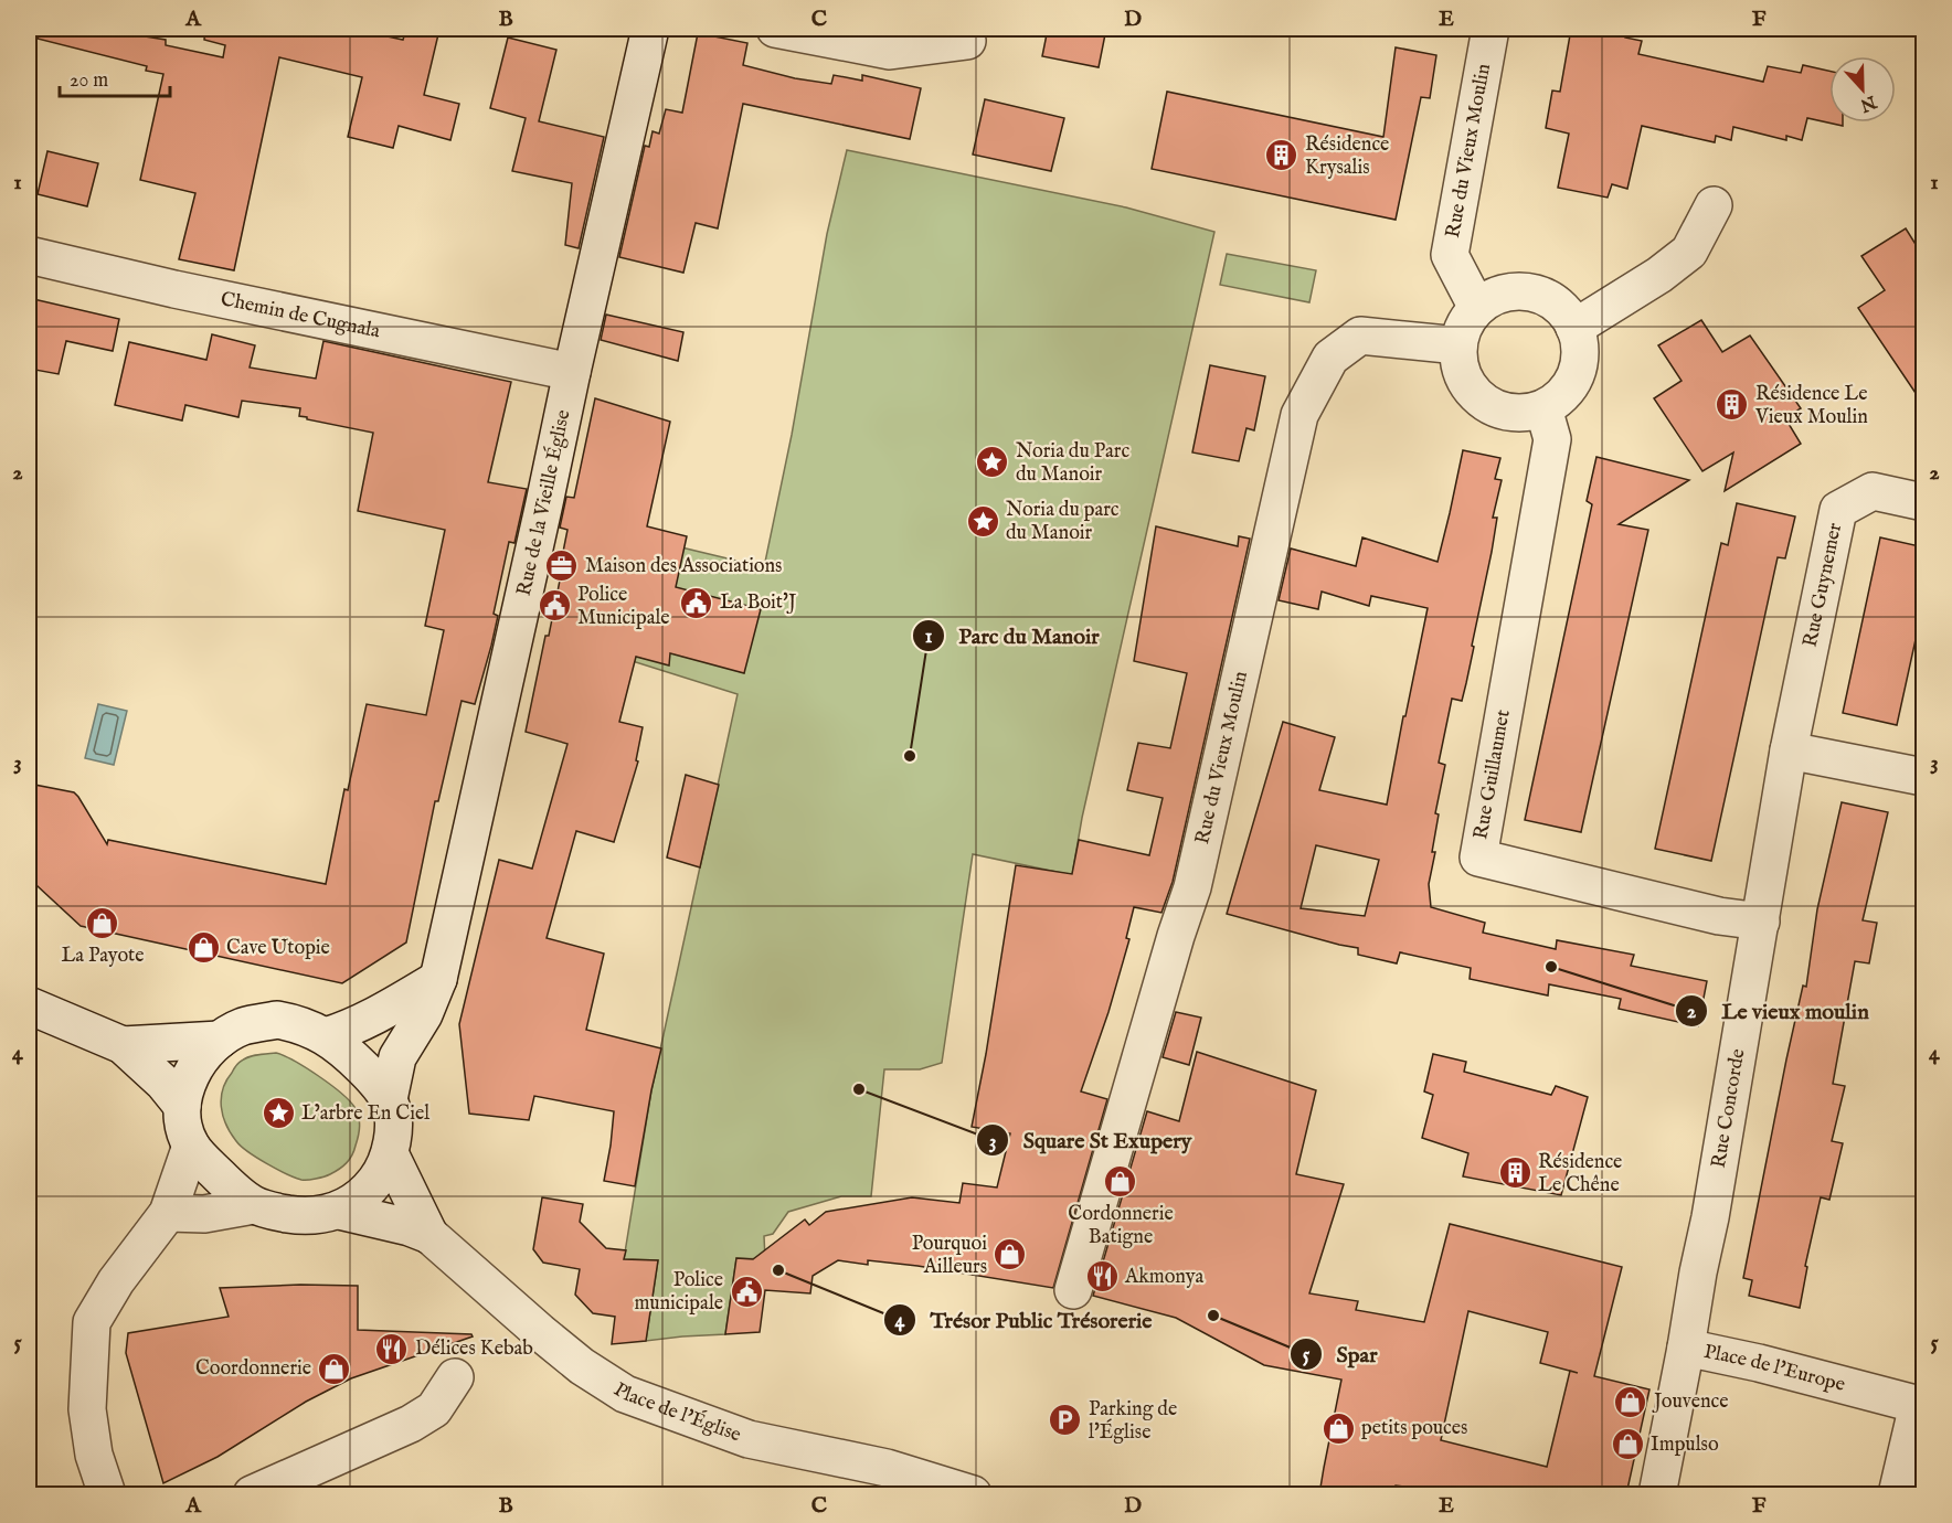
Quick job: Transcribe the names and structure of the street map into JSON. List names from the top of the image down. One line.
{"streets":{"street":["Rue du Vieux Moulin","Chemin de Cugnala","Rue de la Vieille Église","Rue Guynemer","Rue Guillaumet","Rue Concorde","Place de l'Europe","Place de l'Église"]},"crossings":[["Rue du Vieux Moulin","Rue Guillaumet"],["Chemin de Cugnala","Rue de la Vieille Église"],["Rue de la Vieille Église","Place de l'Église"],["Rue Guynemer","Rue Concorde"],["Rue Guillaumet","Rue Concorde"],["Rue Concorde","Place de l'Europe"]],"places":{"building":["Résidence Krysalis","Résidence Le Vieux Moulin","Résidence Le Chêne"],"place":["Noria du Parc du Manoir","Noria du parc du Manoir","L’arbre En Ciel"],"office":["Maison des Associations"],"public building":["La Boit'J","Police Municipale","Police municipale"],"other":["Parc du Manoir","Le vieux moulin","Square St Exupery","Trésor Public Trésorerie","Spar"],"shop":["La Payote","Cave Utopie","Cordonnerie Batigne","Pourquoi Ailleurs","Coordonnerie","Jouvence","petits pouces","Impulso"],"restaurant":["Akmonya","Délices Kebab"],"parking":["Parking de l'Église"]},"scale_bar":"20 m","north":"bottom","grid":{"columns":["A","B","C","D","E","F"],"rows":["1","2","3","4","5"]}}
